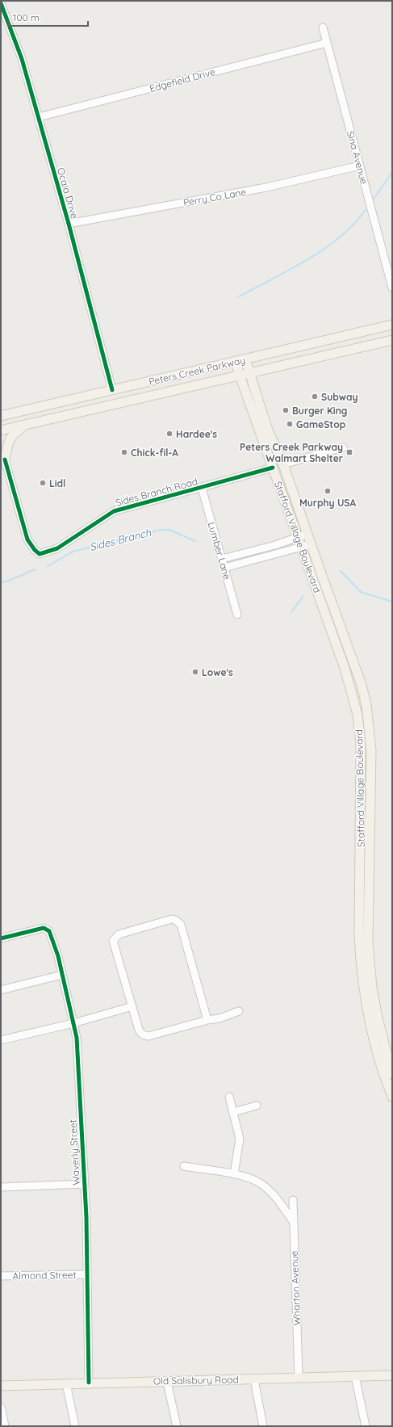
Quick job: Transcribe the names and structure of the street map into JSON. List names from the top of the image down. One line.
{"streets":{"main road":["Peters Creek Parkway","Stafford Village Boulevard","Old Salisbury Road"],"street":["Edgefield Drive","Sina Avenue","Ocala Drive","Perry Co Lane","Sides Branch Road","Lumber Lane","Waverly Street","Almond Street","Wharton Avenue"]},"crossings":[["Edgefield Drive","Sina Avenue"],["Edgefield Drive","Ocala Drive"],["Sina Avenue","Perry Co Lane"],["Ocala Drive","Perry Co Lane"],["Ocala Drive","Peters Creek Parkway"],["Peters Creek Parkway","Stafford Village Boulevard"],["Sides Branch Road","Stafford Village Boulevard"],["Sides Branch Road","Lumber Lane"],["Waverly Street","Almond Street"],["Waverly Street","Old Salisbury Road"],["Wharton Avenue","Old Salisbury Road"]],"water":["Sides Branch"],"places":{"other":["Subway","Burger King","GameStop","Hardee's","Chick-fil-A","Lidl","Murphy USA","Lowe's"],"transit":["Peters Creek Parkway Walmart Shelter"]},"scale_bar":"100 m"}
